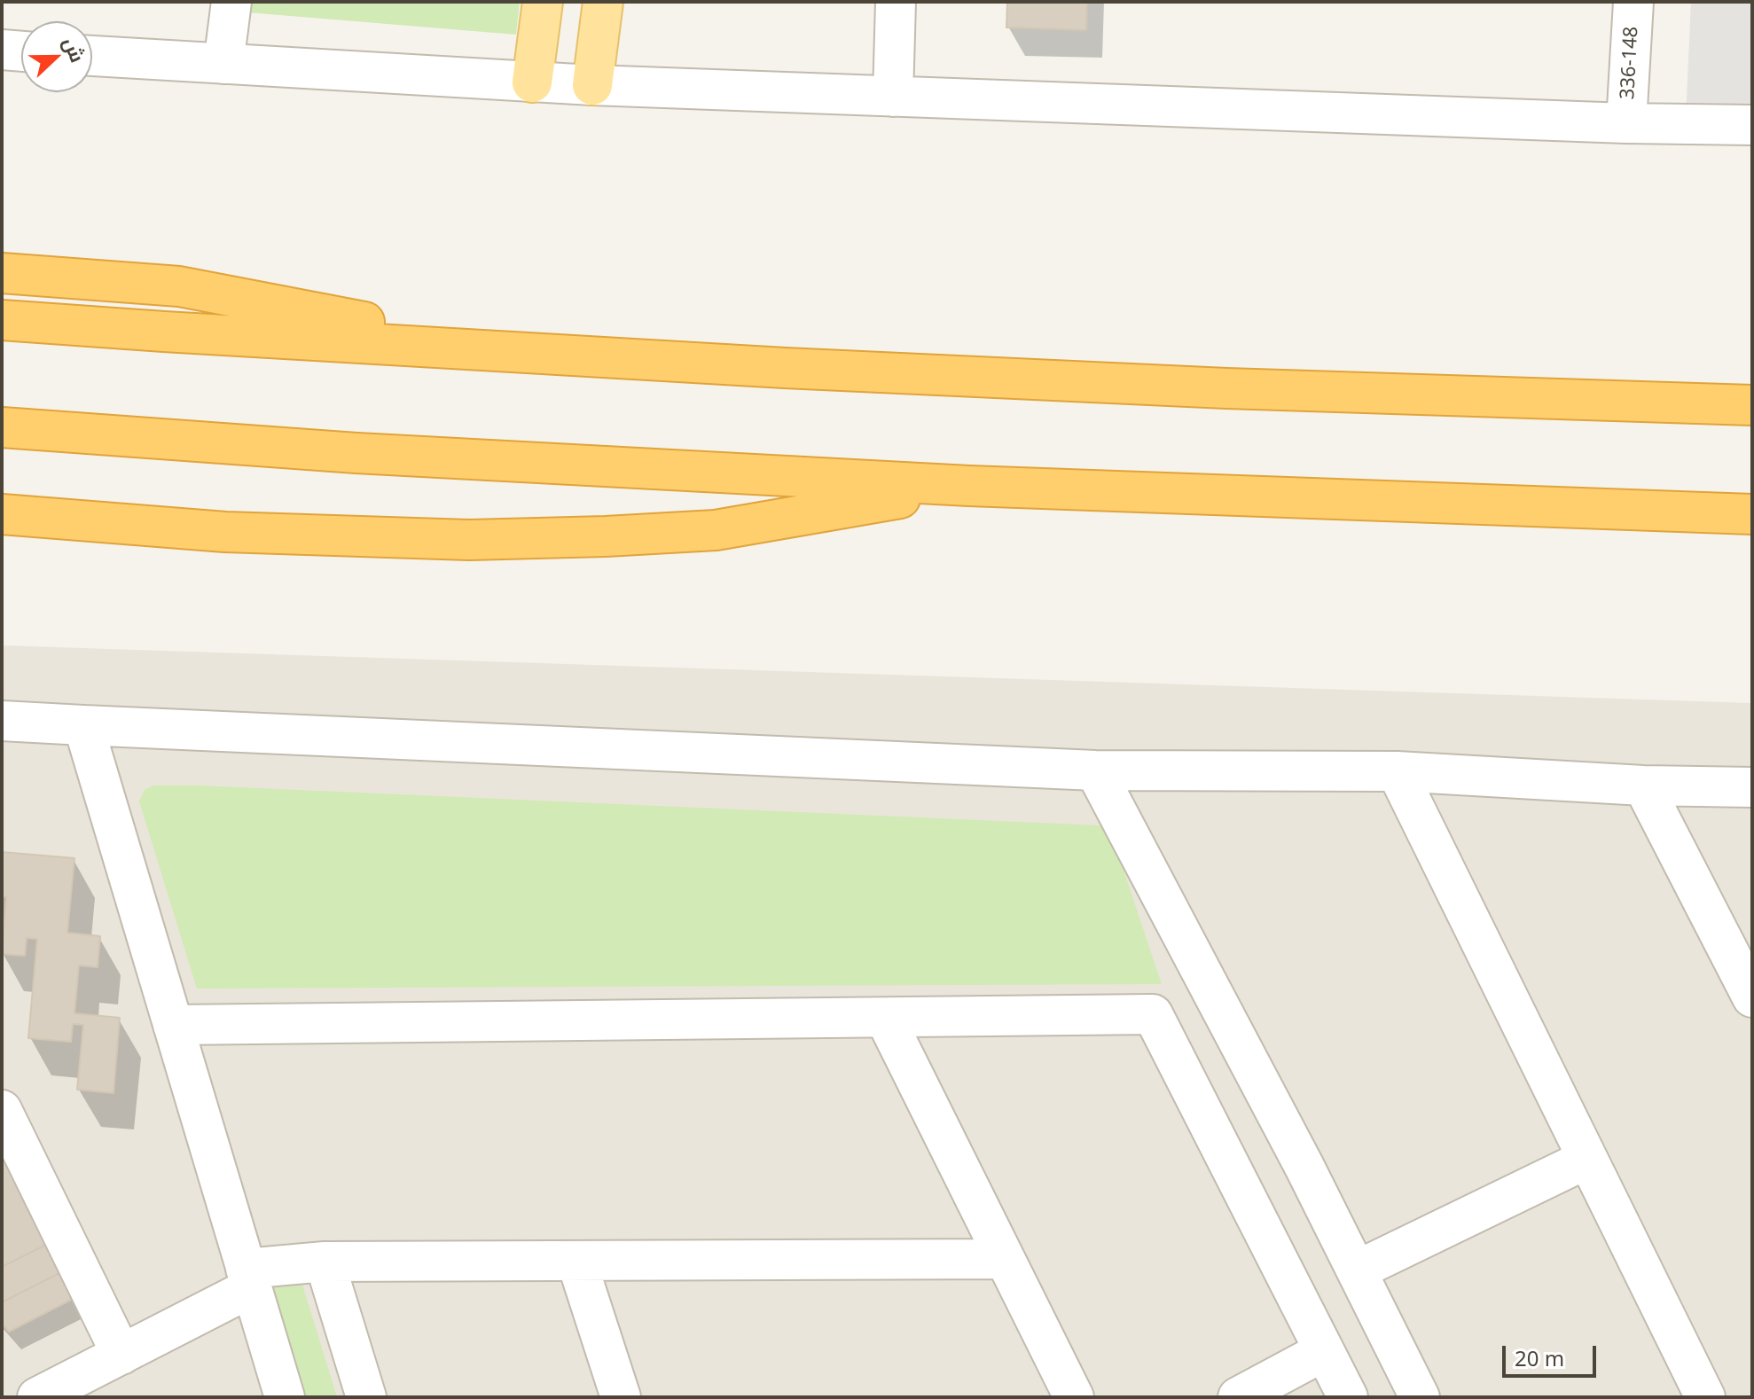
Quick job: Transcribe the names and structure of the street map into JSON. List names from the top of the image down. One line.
{"streets":{"street":["336-148"]},"scale_bar":"20 m","north":"right"}
